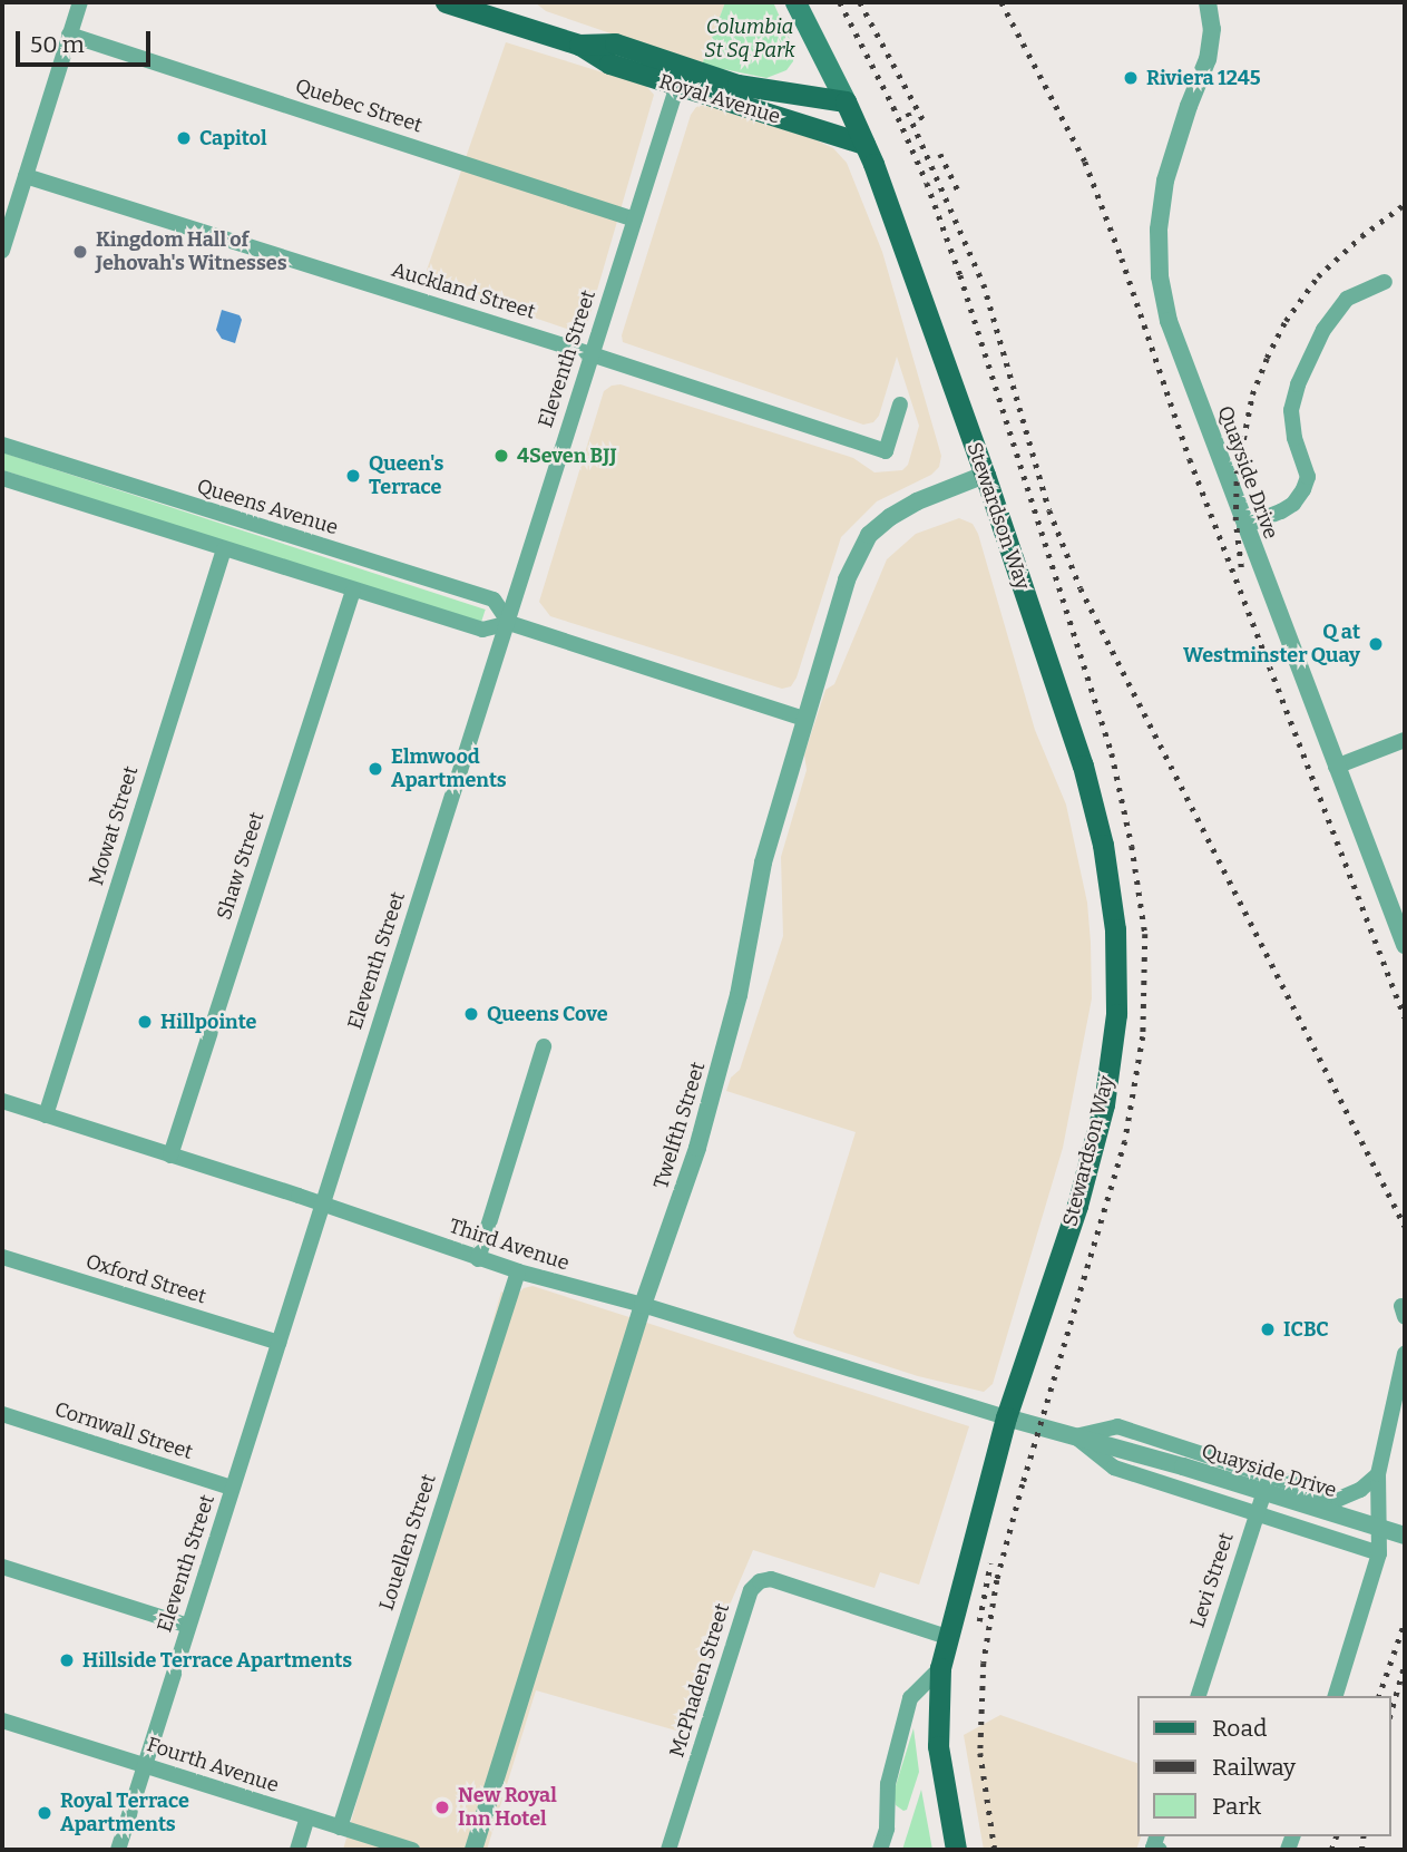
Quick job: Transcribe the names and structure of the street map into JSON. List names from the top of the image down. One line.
{"streets":{"main road":["Royal Avenue","Stewardson Way"],"street":["Quebec Street","Auckland Street","Eleventh Street","Quayside Drive","Queens Avenue","Mowat Street","Shaw Street","Twelfth Street","Third Avenue","Oxford Street","Cornwall Street","Louellen Street","Levi Street","McPhaden Street","Fourth Avenue"]},"crossings":[["Royal Avenue","Eleventh Street"],["Royal Avenue","Stewardson Way"],["Quebec Street","Eleventh Street"],["Auckland Street","Eleventh Street"],["Eleventh Street","Queens Avenue"],["Eleventh Street","Third Avenue"],["Eleventh Street","Oxford Street"],["Eleventh Street","Cornwall Street"],["Eleventh Street","Fourth Avenue"],["Quayside Drive","Stewardson Way"],["Quayside Drive","Third Avenue"],["Queens Avenue","Mowat Street"],["Queens Avenue","Shaw Street"],["Queens Avenue","Twelfth Street"],["Stewardson Way","Twelfth Street"],["Stewardson Way","Third Avenue"],["Stewardson Way","McPhaden Street"],["Mowat Street","Third Avenue"],["Shaw Street","Third Avenue"],["Twelfth Street","Third Avenue"],["Third Avenue","Louellen Street"],["Louellen Street","Fourth Avenue"]],"parks":["Columbia St Sq Park"],"places":["Riviera 1245","Capitol","Kingdom Hall of Jehovah's Witnesses","4Seven BJJ","Queen's Terrace","Q at Westminster Quay","Elmwood Apartments","Queens Cove","Hillpointe","ICBC","Hillside Terrace Apartments","New Royal Inn Hotel","Royal Terrace Apartments"],"legend":["Road","Railway","Park"],"scale_bar":"50 m"}
